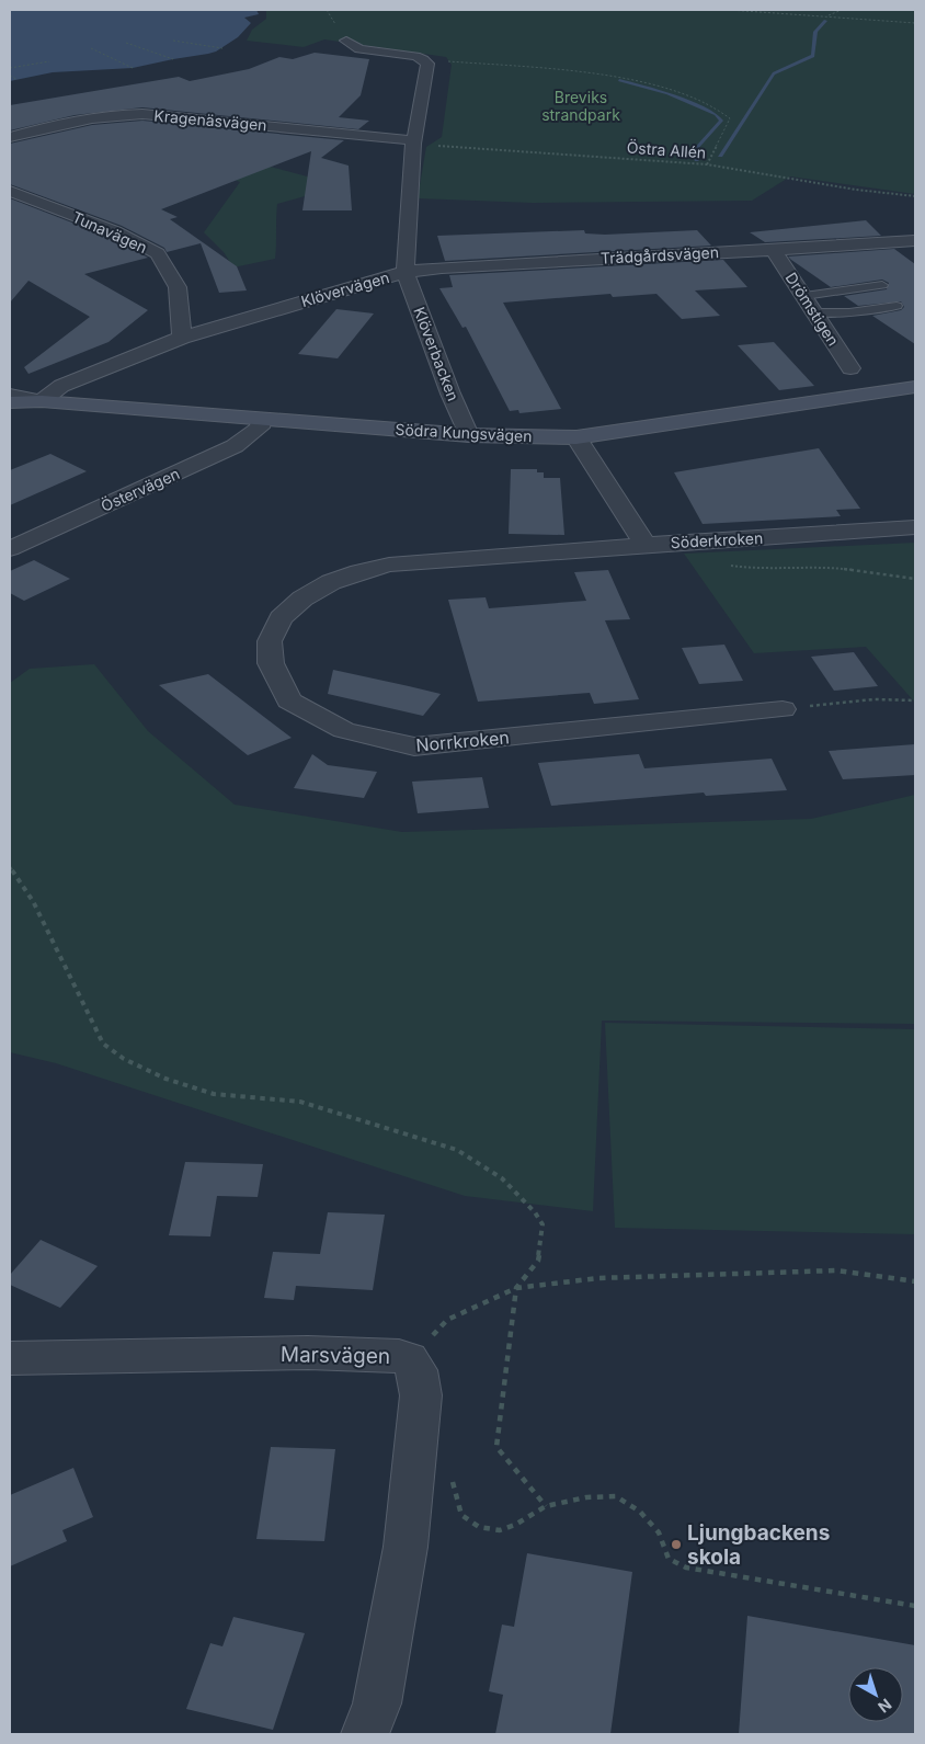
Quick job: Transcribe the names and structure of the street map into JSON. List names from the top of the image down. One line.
{"streets":{"street":["Kragenäsvägen","Tunavägen","Trädgårdsvägen","Klövervägen","Drömstigen","Klöverbacken","Södra Kungsvägen","Östervägen","Söderkroken","Norrkroken","Marsvägen"],"path":["Östra Allén"]},"crossings":[["Kragenäsvägen","Östra Allén"],["Kragenäsvägen","Klövervägen"],["Östra Allén","Klövervägen"],["Tunavägen","Klövervägen"],["Trädgårdsvägen","Klövervägen"],["Trädgårdsvägen","Drömstigen"],["Trädgårdsvägen","Klöverbacken"],["Klövervägen","Klöverbacken"],["Klövervägen","Södra Kungsvägen"],["Klöverbacken","Södra Kungsvägen"],["Södra Kungsvägen","Östervägen"],["Södra Kungsvägen","Söderkroken"],["Söderkroken","Norrkroken"]],"parks":["Breviks strandpark"],"places":["Ljungbackens skola"],"north":"bottom right"}
